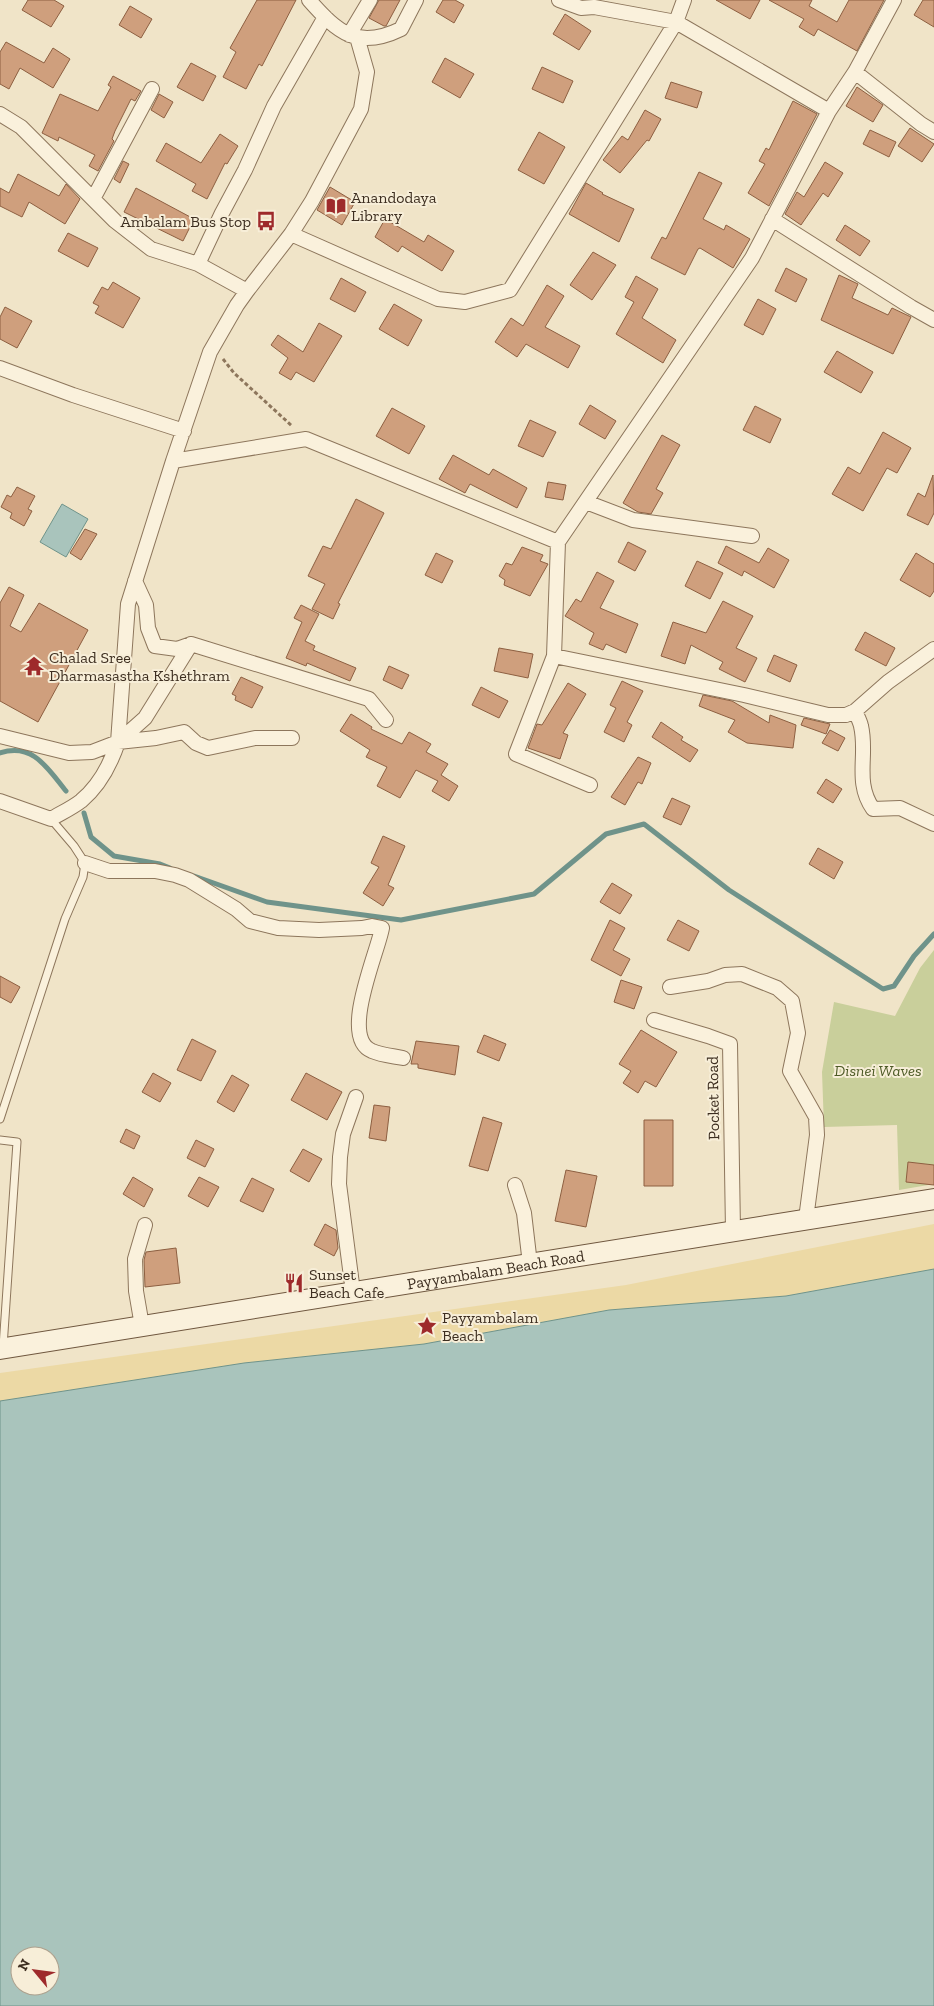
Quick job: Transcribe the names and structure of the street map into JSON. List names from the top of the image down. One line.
{"streets":{"main road":["Payyambalam Beach Road"],"street":["Pocket Road"]},"crossings":[["Pocket Road","Payyambalam Beach Road"]],"parks":["Disnei Waves"],"places":{"library":["Anandodaya Library"],"bus stop":["Ambalam Bus Stop"],"temple":["Chalad Sree Dharmasastha Kshethram"],"restaurant":["Sunset Beach Cafe"],"place":["Payyambalam Beach"]},"north":"top left"}
